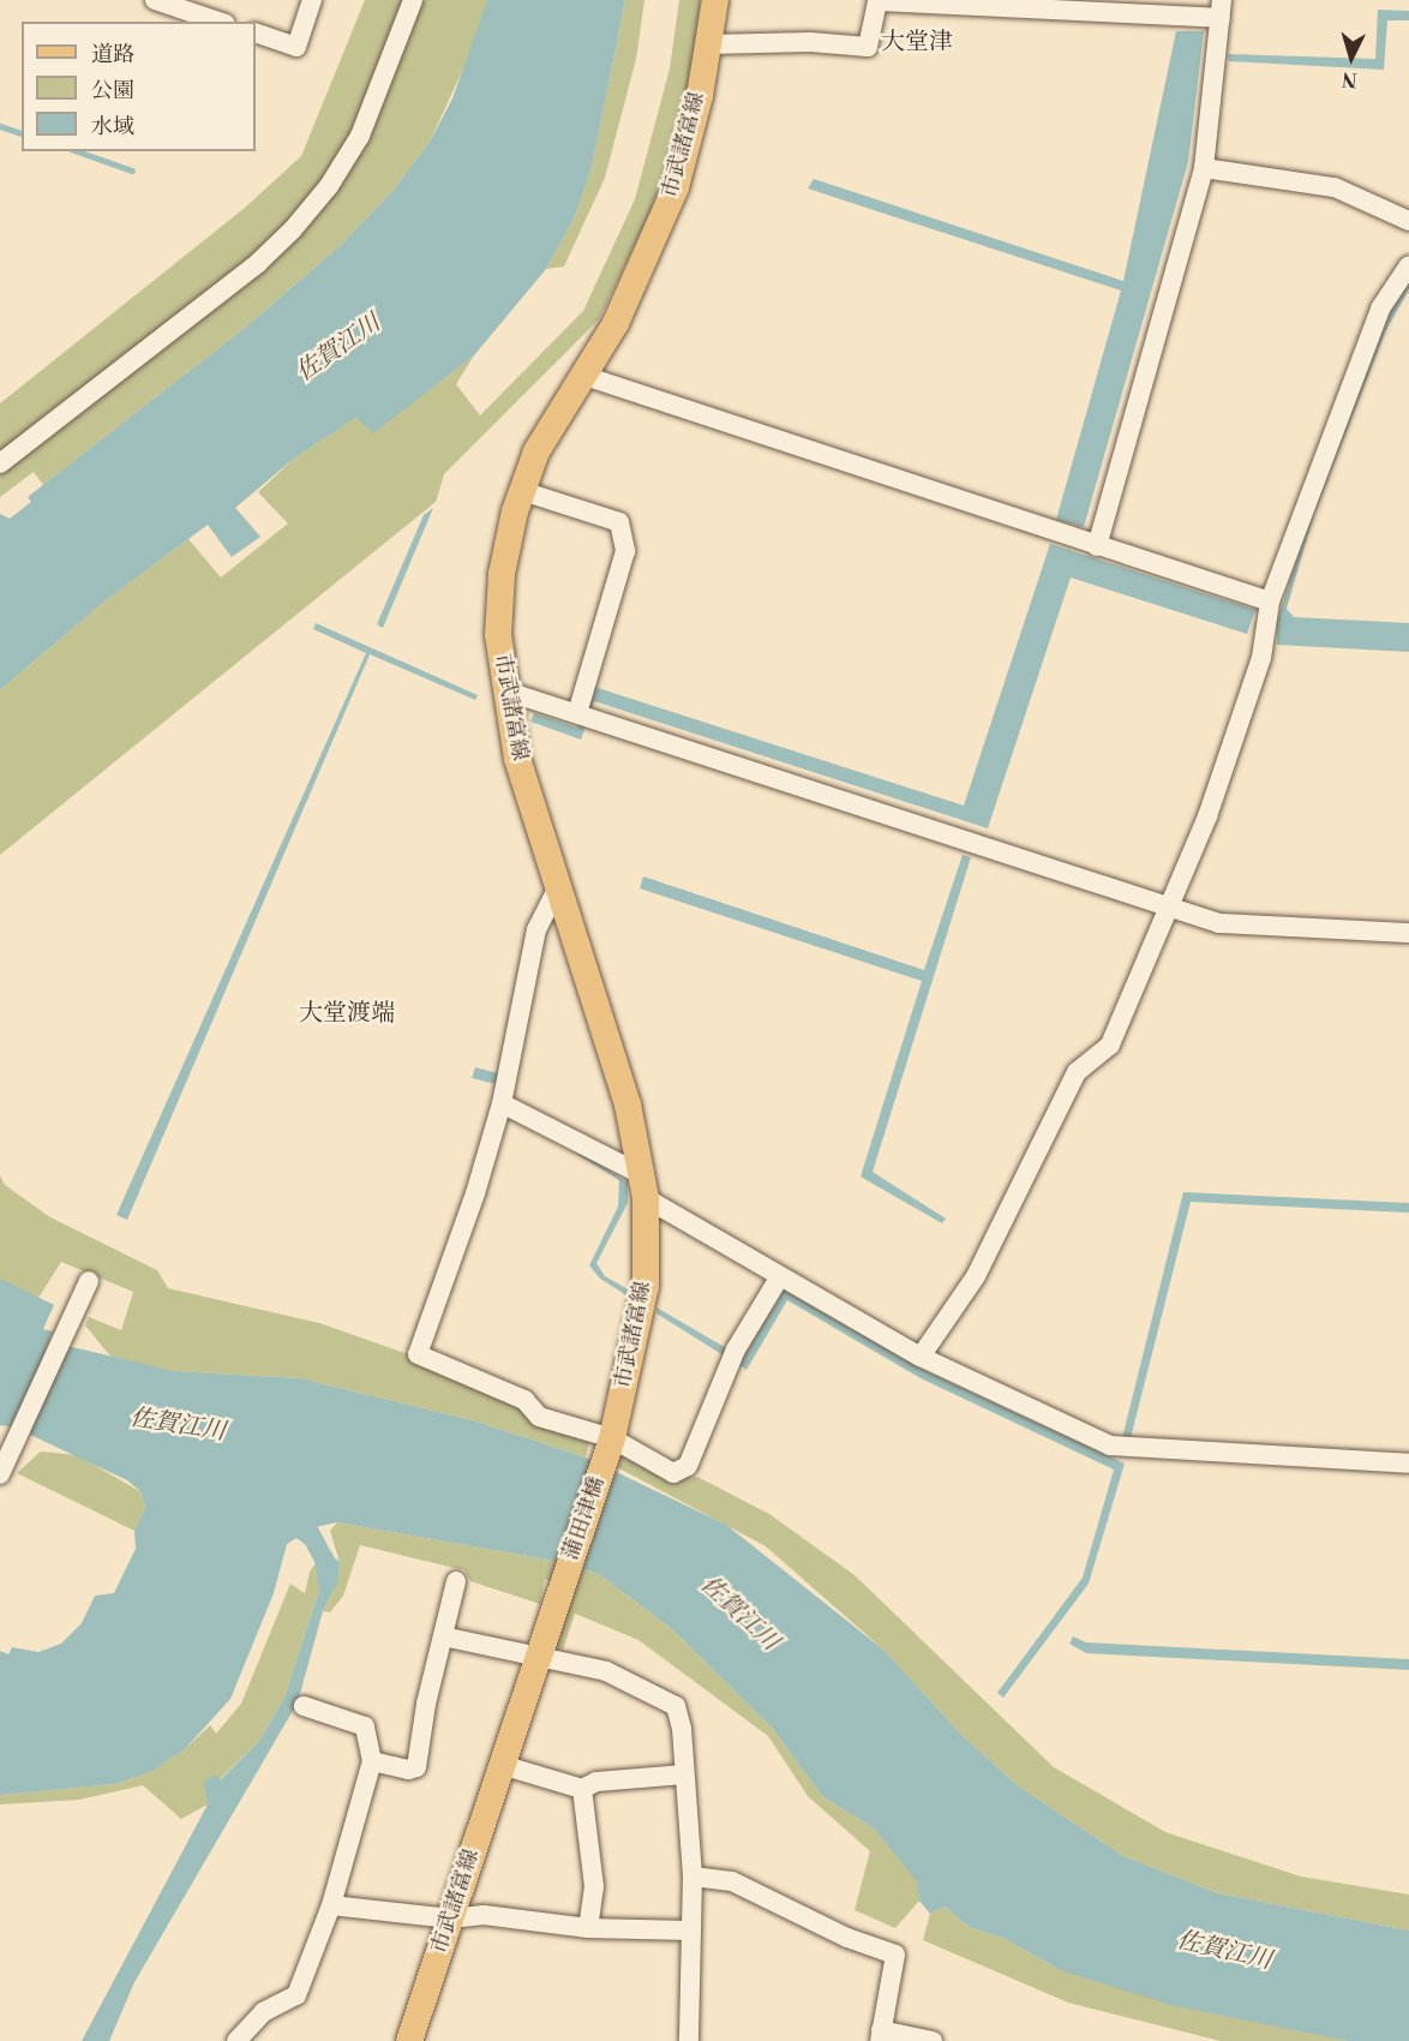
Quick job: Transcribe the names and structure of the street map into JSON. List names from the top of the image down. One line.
{"streets":{"main road":["市武諸富線","蒲田津橋"]},"crossings":[["市武諸富線","蒲田津橋"]],"districts":["大堂津","大堂渡端"],"water":["佐賀江川"],"legend":["道路","公園","水域"],"north":"bottom"}
